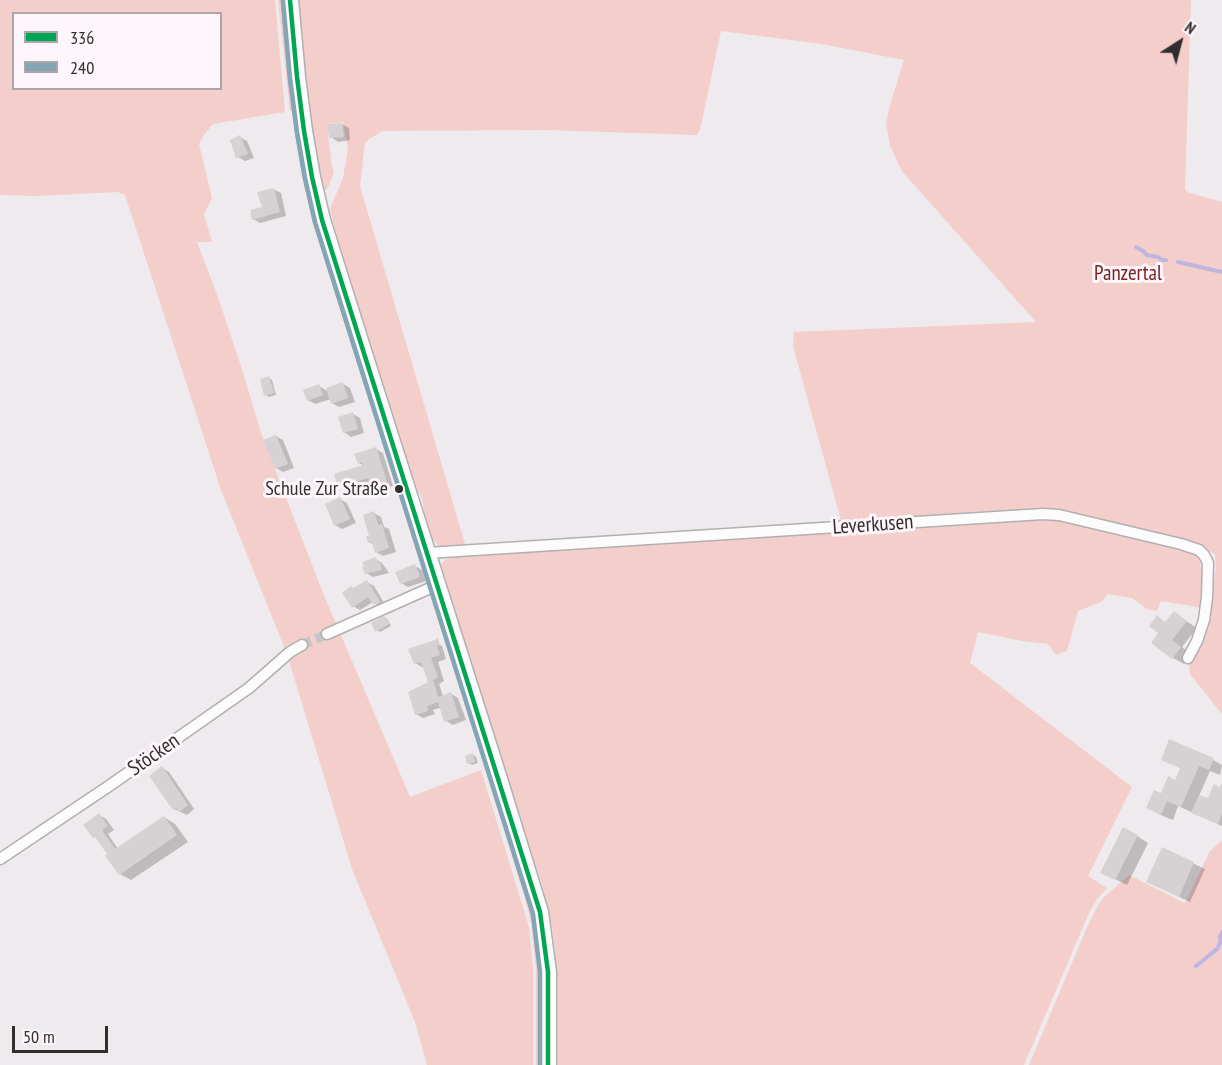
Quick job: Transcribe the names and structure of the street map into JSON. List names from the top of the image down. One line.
{"streets":{"street":["Leverkusen","Stöcken"]},"parks":["Panzertal"],"places":["Schule Zur Straße"],"lines":["transit line 336","transit line 240"],"legend":["336","240"],"scale_bar":"50 m","north":"top right"}
